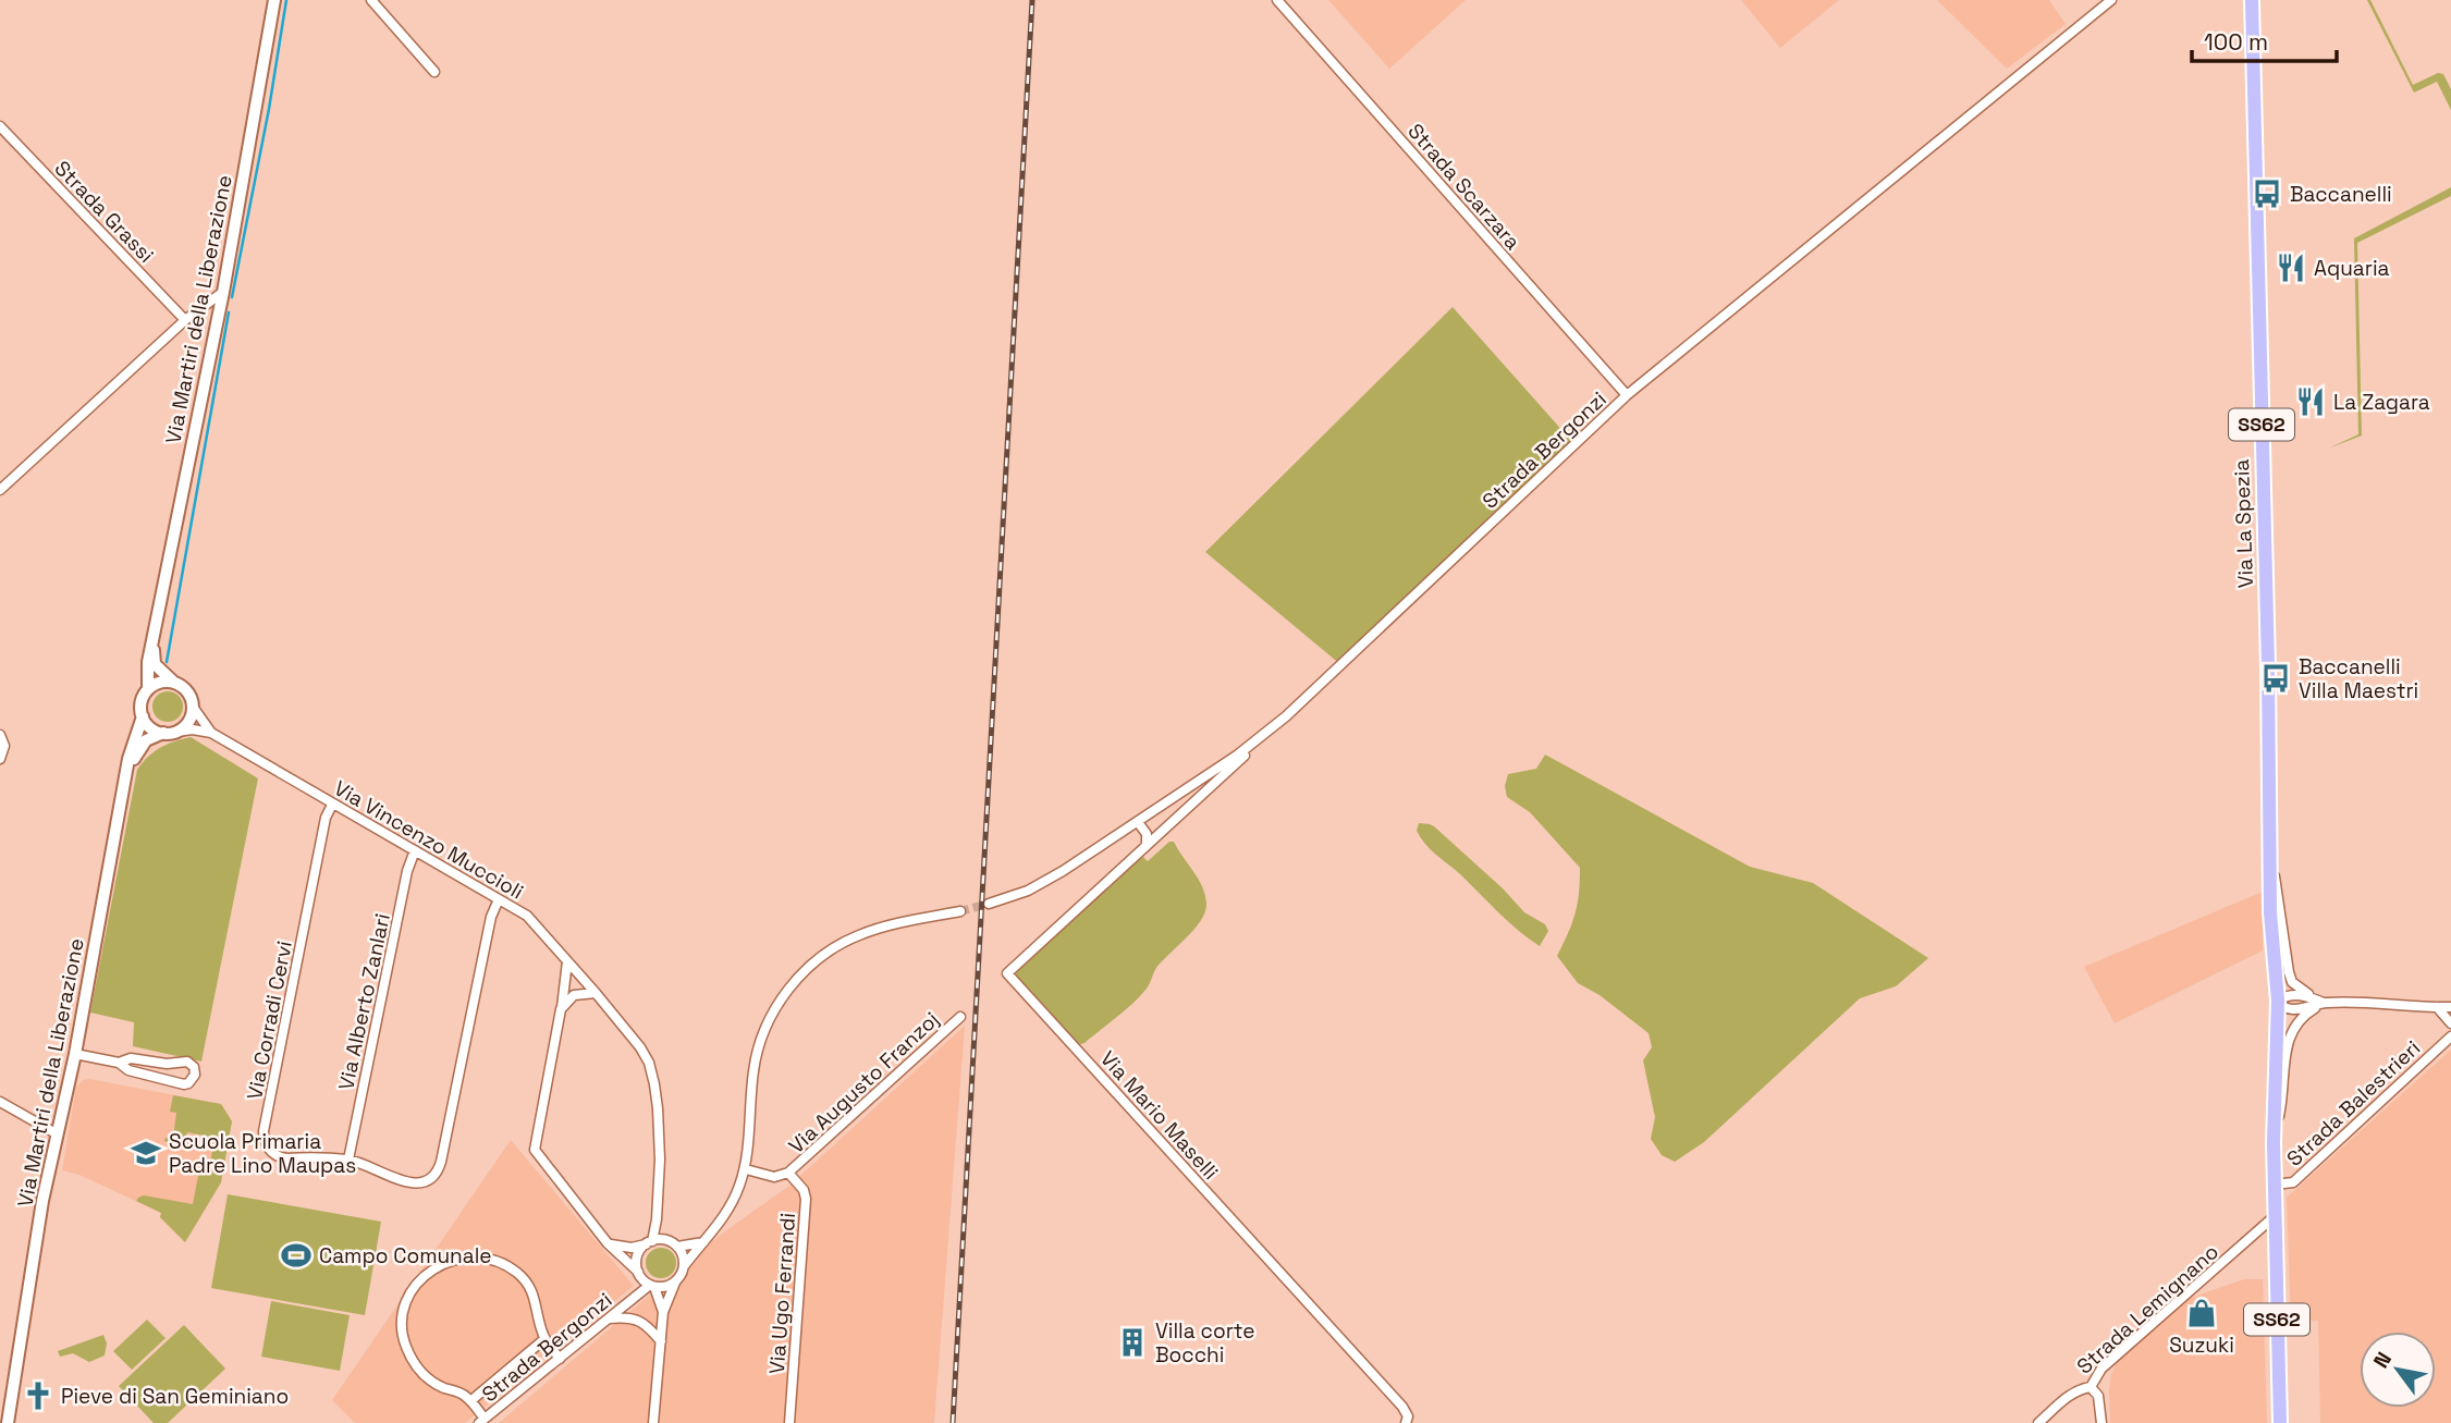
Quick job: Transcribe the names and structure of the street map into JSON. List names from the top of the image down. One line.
{"streets":{"main road":["SS62","Via La Spezia"],"street":["Strada Scarzara","Strada Grassi","Via Martiri della Liberazione","Strada Bergonzi","Via Vincenzo Muccioli","Via Alberto Zanlari","Via Corradi Cervi","Via Augusto Franzoj","Strada Balestrieri","Via Mario Maselli","Via Ugo Ferrandi","Strada Lemignano"]},"crossings":[["Strada Scarzara","Strada Bergonzi"],["SS62","Via La Spezia"],["SS62","Strada Balestrieri"],["SS62","Strada Lemignano"],["Strada Bergonzi","Via Vincenzo Muccioli"],["Strada Bergonzi","Via Mario Maselli"],["Via Vincenzo Muccioli","Via Alberto Zanlari"],["Via Vincenzo Muccioli","Via Corradi Cervi"],["Via Alberto Zanlari","Via Corradi Cervi"],["Via Augusto Franzoj","Via Ugo Ferrandi"]],"places":{"bus stop":["Baccanelli","Baccanelli Villa Maestri"],"restaurant":["Aquaria","La Zagara"],"school or university":["Scuola Primaria Padre Lino Maupas"],"sports":["Campo Comunale"],"shop":["Suzuki"],"building":["Villa corte Bocchi"],"church":["Pieve di San Geminiano"]},"scale_bar":"100 m","north":"top left"}
